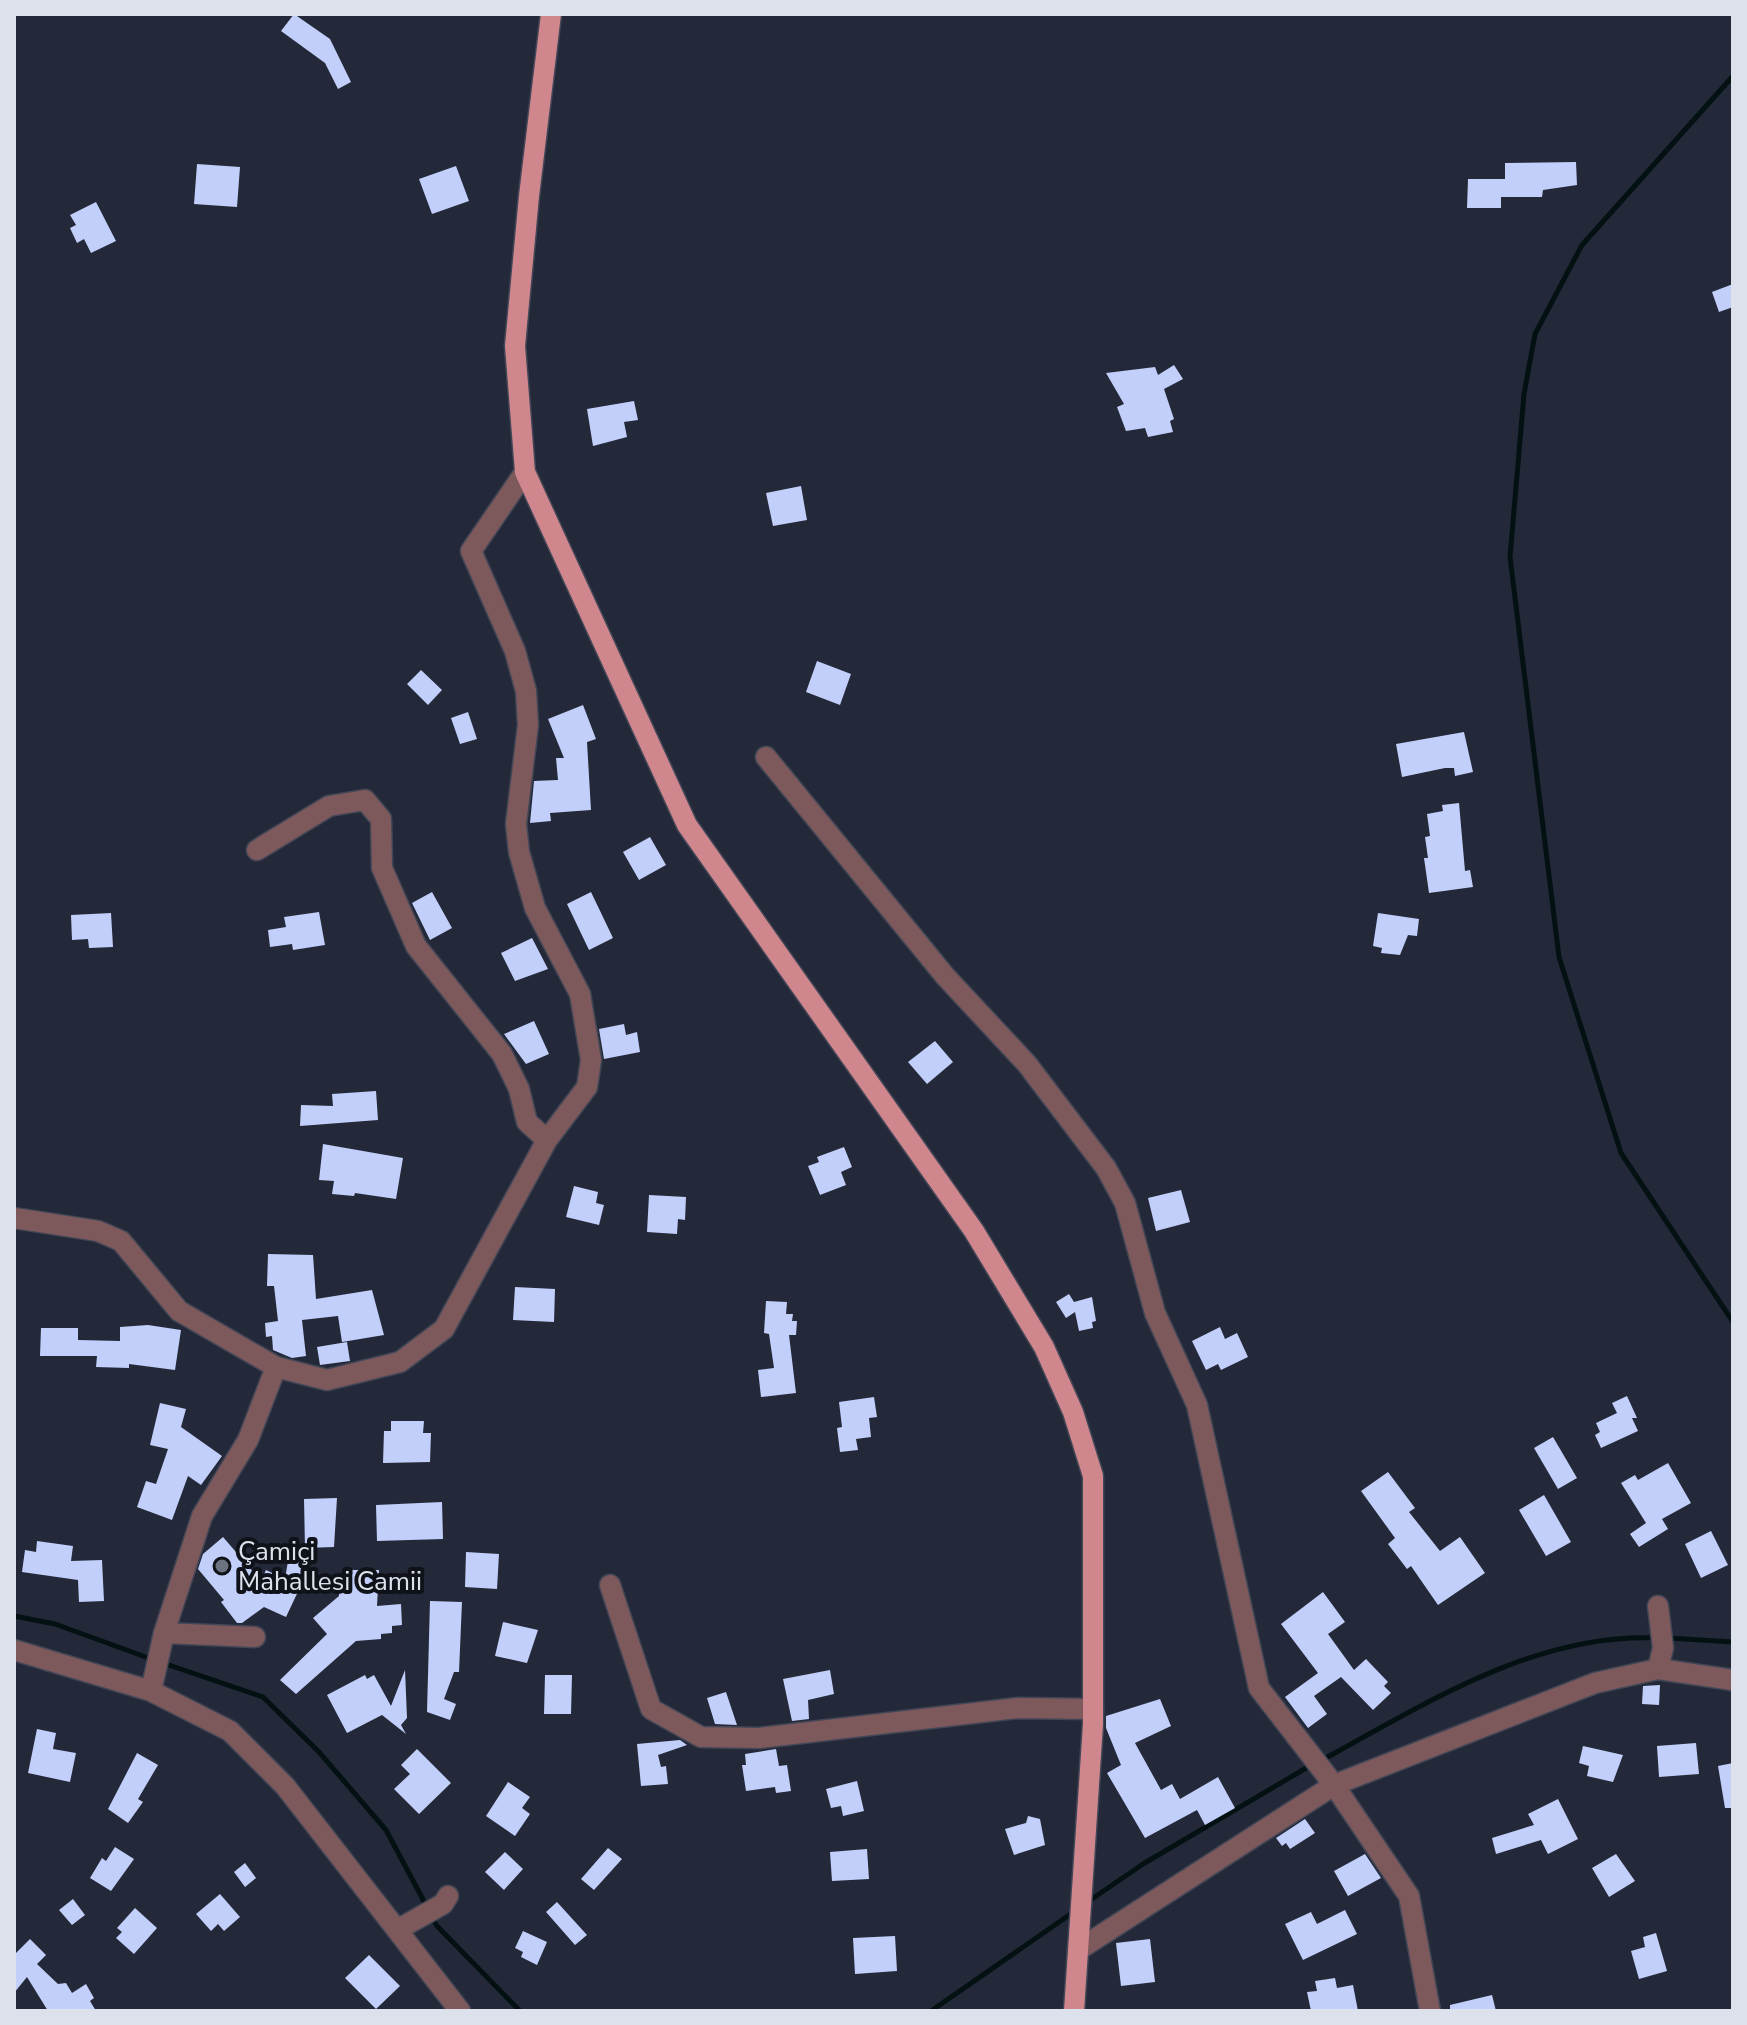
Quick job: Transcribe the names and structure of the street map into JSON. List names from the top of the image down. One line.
{"places":["Çamiçi Mahallesi Camii"]}
